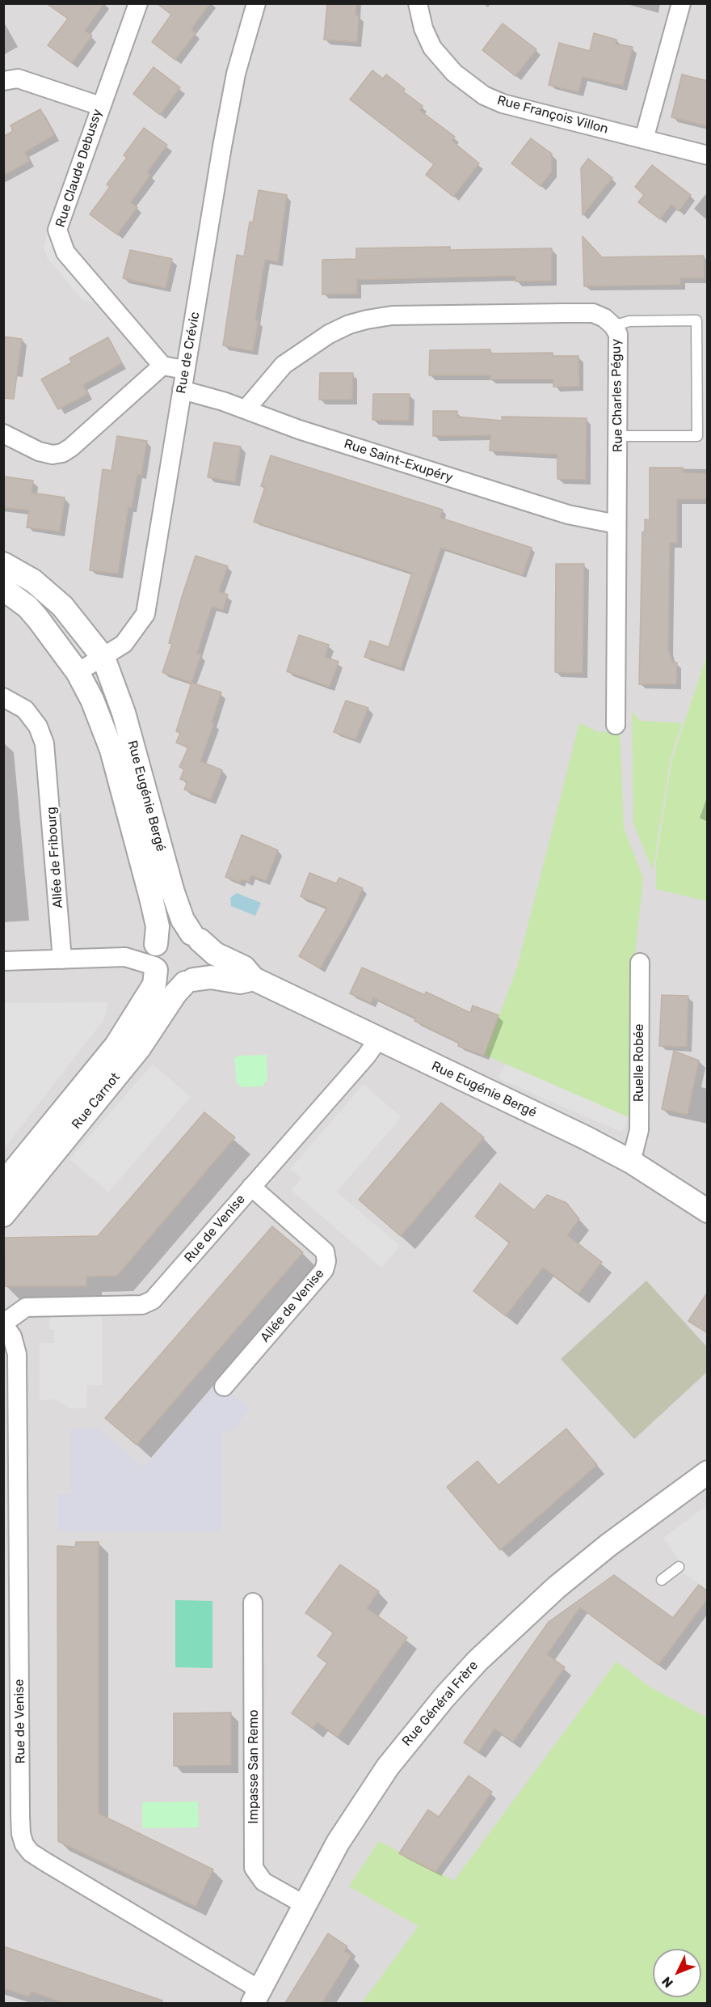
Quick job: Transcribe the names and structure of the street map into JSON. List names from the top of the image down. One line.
{"streets":{"street":["Rue François Villon","Rue Claude Debussy","Rue de Crévic","Rue Charles Péguy","Rue Saint-Exupéry","Rue Eugénie Bergé","Allée de Fribourg","Ruelle Robée","Rue Carnot","Rue de Venise","Allée de Venise","Rue Général Frère","Impasse San Remo"]},"crossings":[["Rue de Crévic","Rue Saint-Exupéry"],["Rue de Crévic","Rue Eugénie Bergé"],["Rue Charles Péguy","Rue Saint-Exupéry"],["Rue Eugénie Bergé","Ruelle Robée"],["Rue Eugénie Bergé","Rue Carnot"],["Rue Eugénie Bergé","Rue de Venise"],["Rue de Venise","Allée de Venise"],["Rue de Venise","Rue Général Frère"],["Rue Général Frère","Impasse San Remo"]],"north":"bottom left"}
